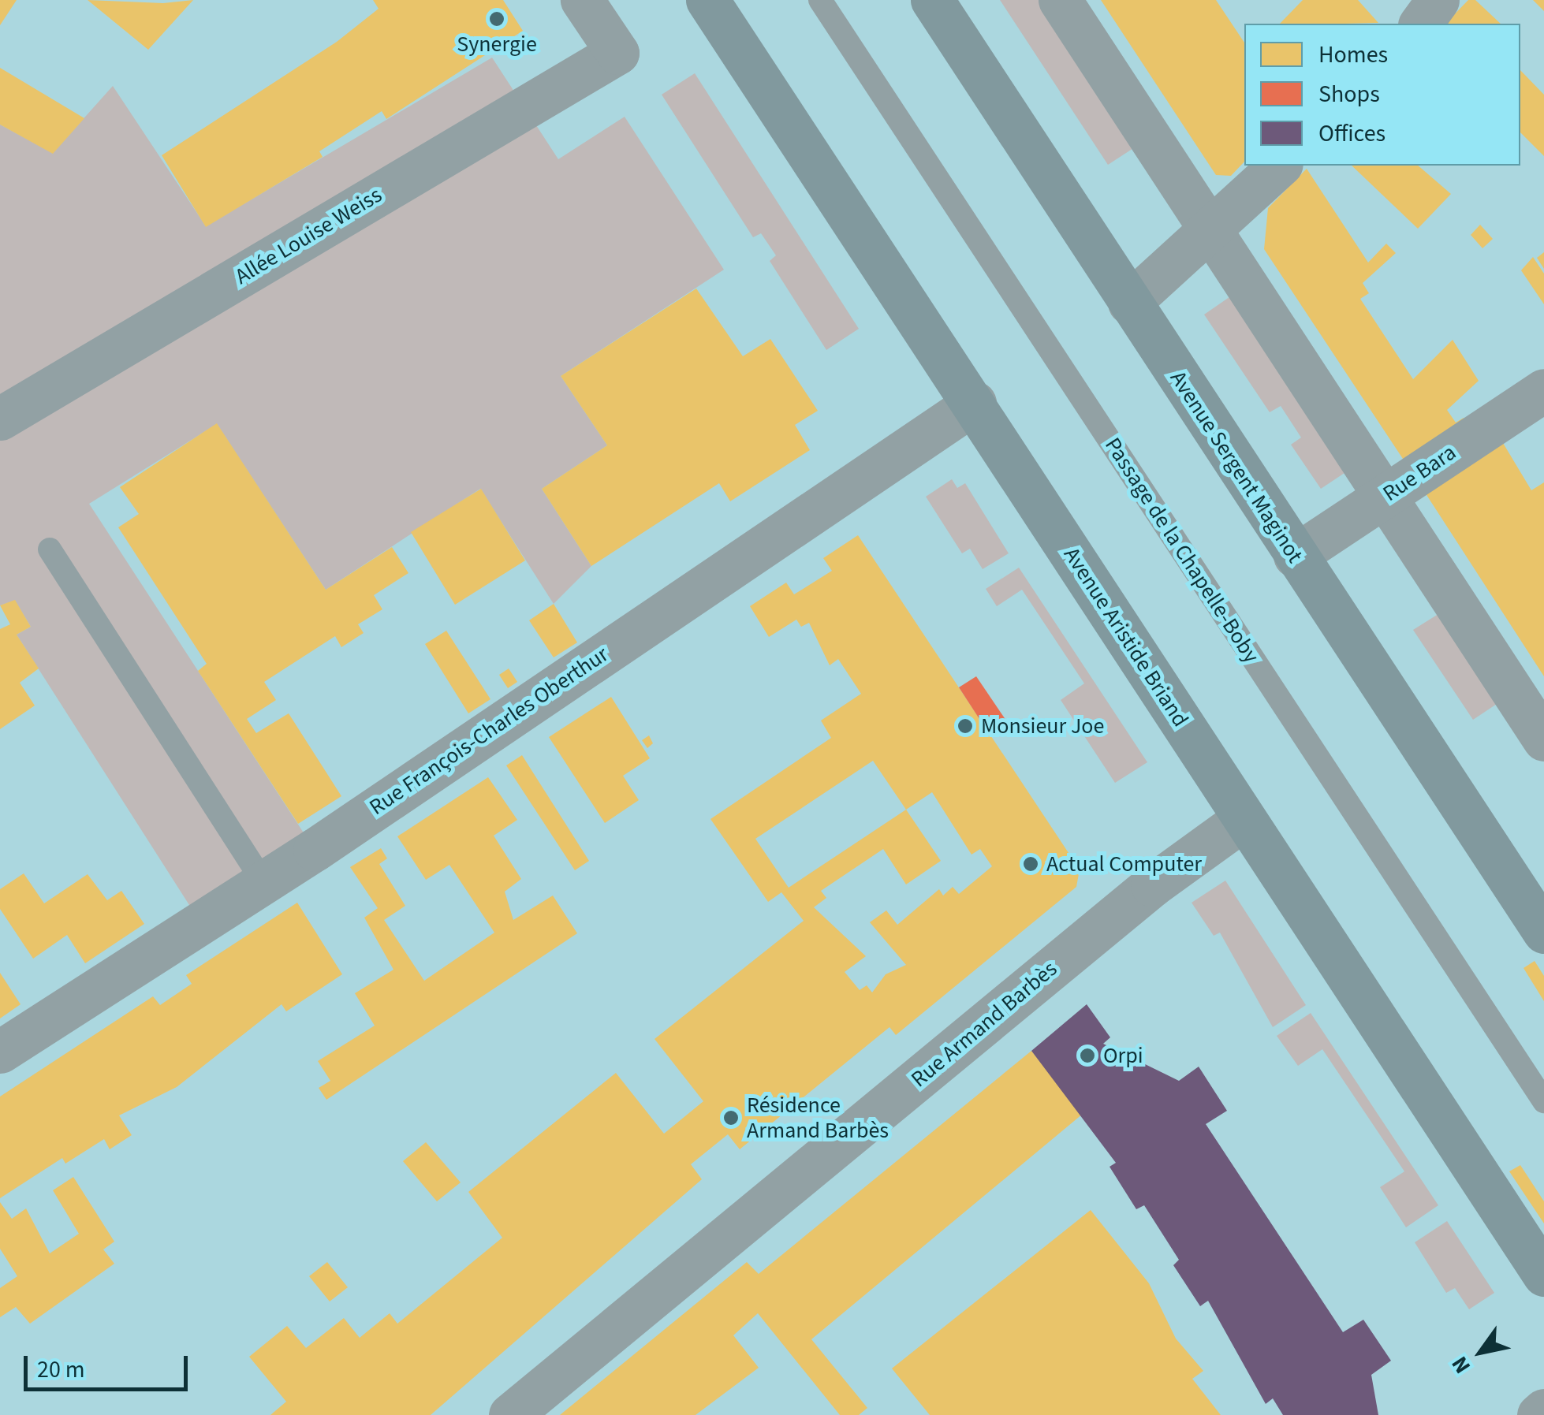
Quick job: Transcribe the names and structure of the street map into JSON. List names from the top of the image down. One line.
{"streets":{"main road":["Avenue Sergent Maginot","Avenue Aristide Briand"],"street":["Allée Louise Weiss","Rue Bara","Rue François-Charles Oberthur","Rue Armand Barbès"],"lane":["Passage de la Chapelle-Boby"]},"crossings":[["Avenue Sergent Maginot","Rue Bara"],["Avenue Aristide Briand","Rue François-Charles Oberthur"],["Avenue Aristide Briand","Rue Armand Barbès"]],"places":["Synergie","Monsieur Joe","Actual Computer","Orpi","Résidence Armand Barbès"],"legend":["Homes","Shops","Offices"],"scale_bar":"20 m","north":"bottom left"}
